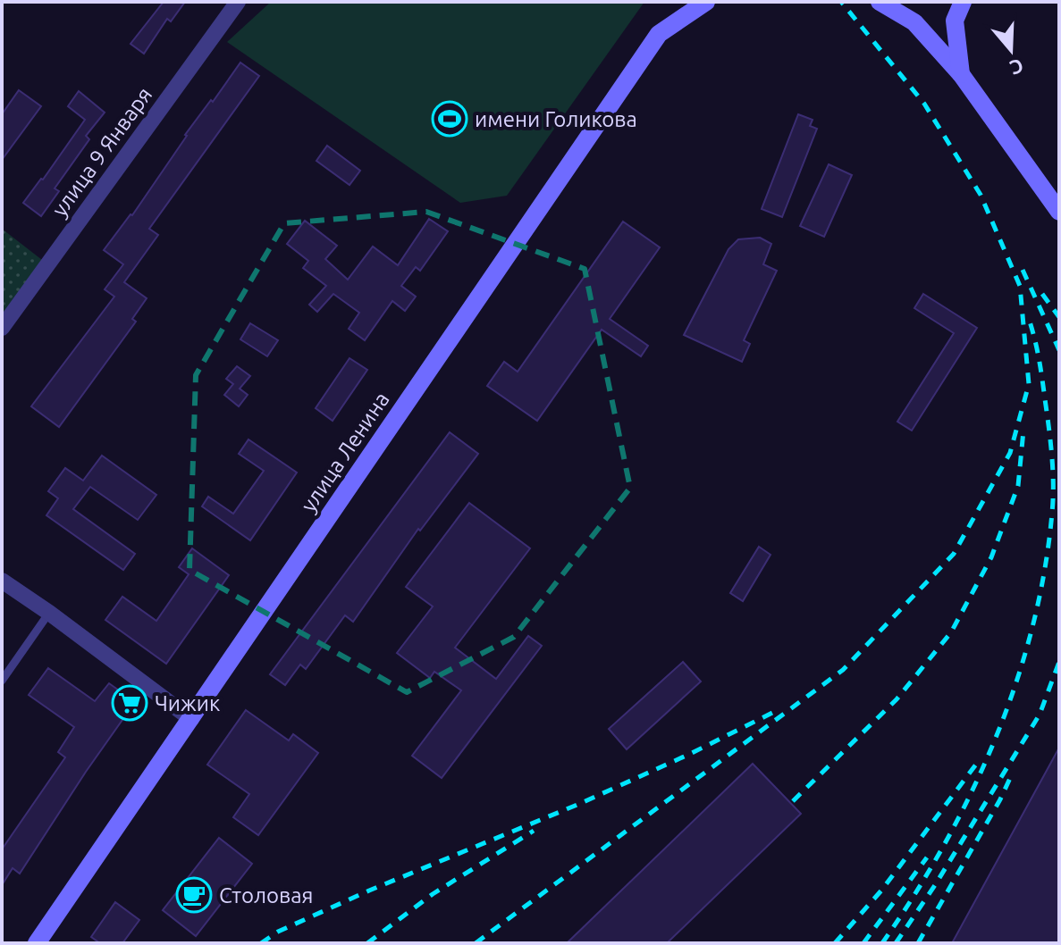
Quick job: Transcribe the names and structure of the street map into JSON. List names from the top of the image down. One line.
{"streets":{"street":["улица 9 Января","улица Ленина"]},"places":{"sports":["имени Голикова"],"supermarket":["Чижик"],"cafe":["Столовая"]},"north":"bottom"}
